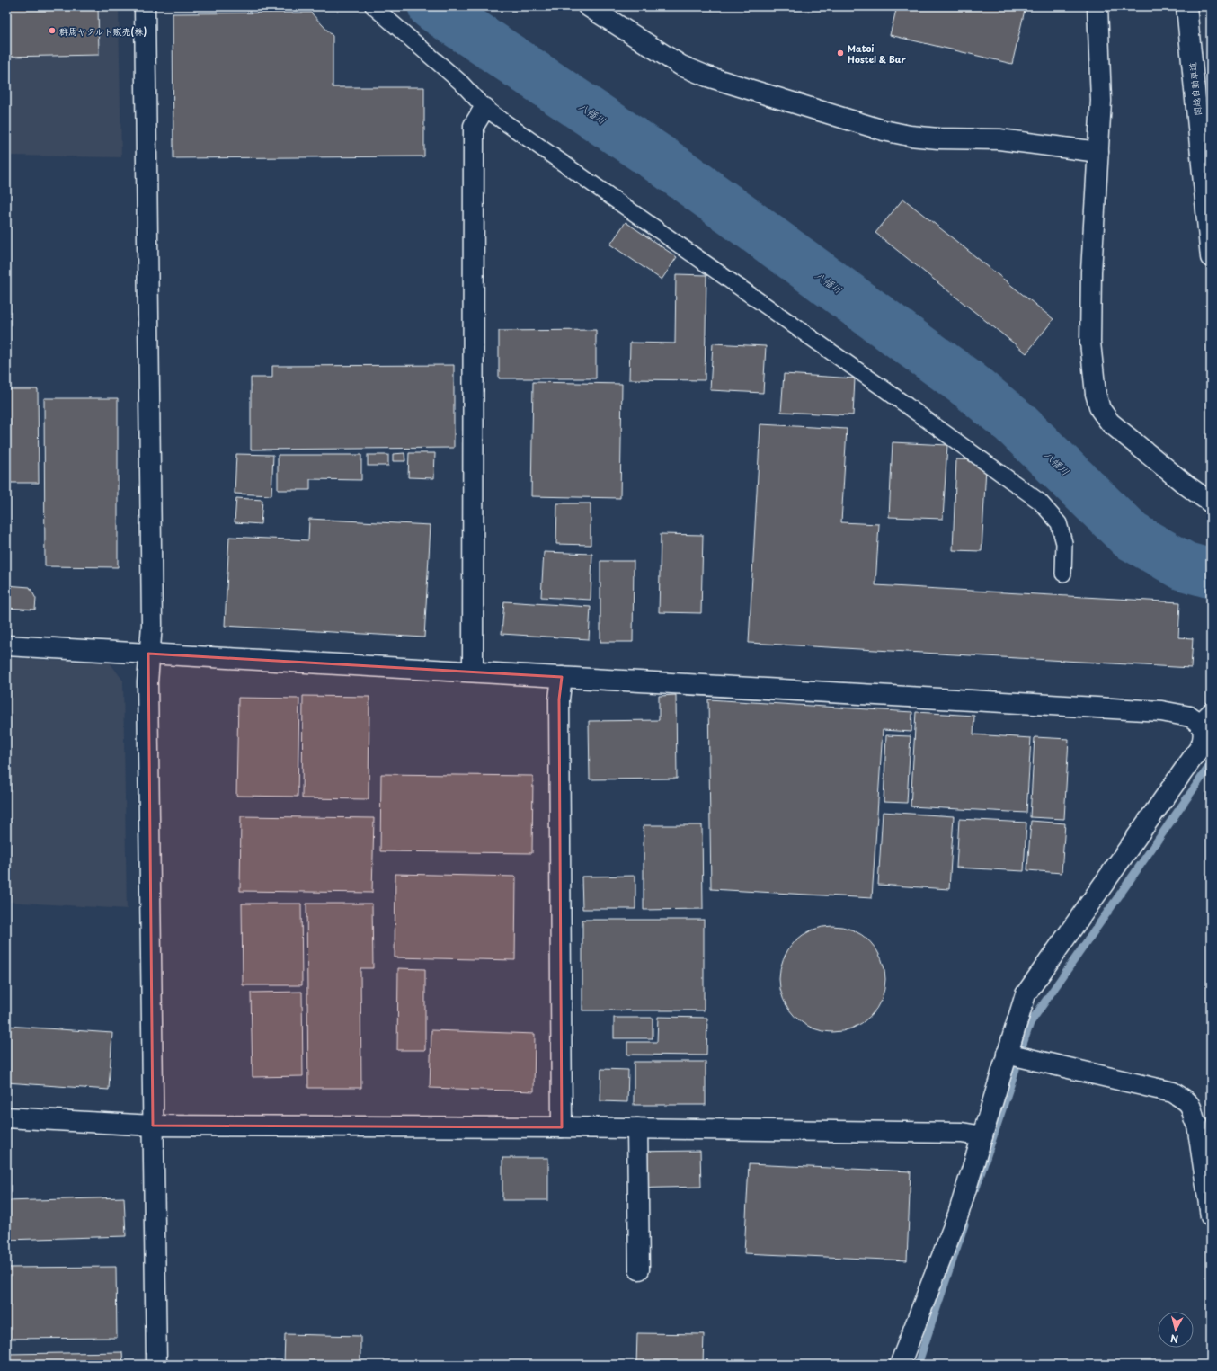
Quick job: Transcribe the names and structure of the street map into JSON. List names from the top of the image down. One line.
{"streets":{"main road":["関越自動車道"]},"water":["八幡川"],"places":["群馬ヤクルト販売(株)","Matoi Hostel & Bar"],"north":"bottom"}
